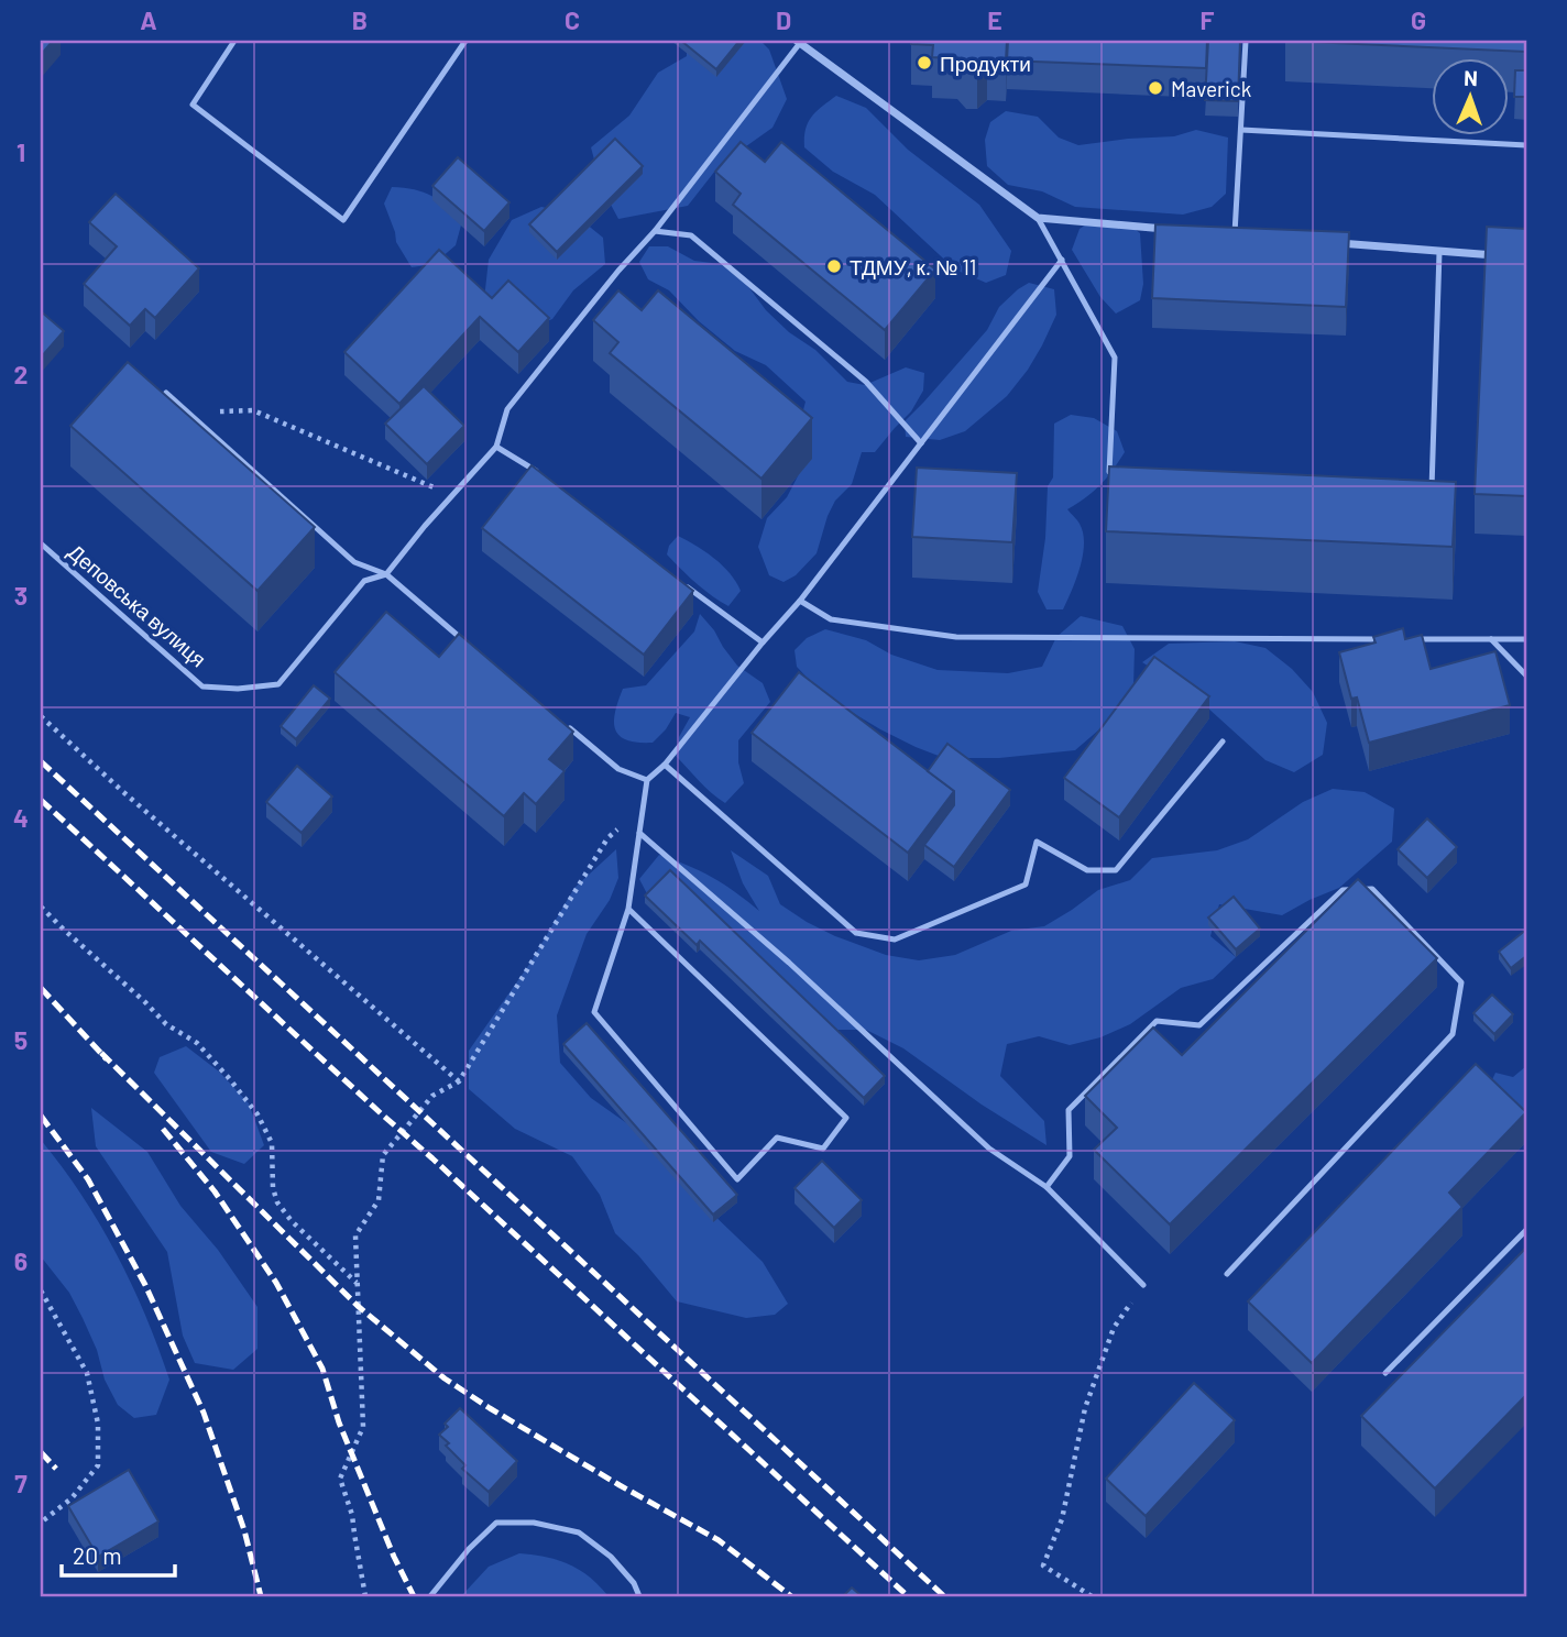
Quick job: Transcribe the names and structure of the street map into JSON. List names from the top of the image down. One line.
{"streets":{"lane":["Деповська вулиця"]},"places":["Продукти","Maverick","ТДМУ, к. № 11"],"scale_bar":"20 m","north":"top","grid":{"columns":["A","B","C","D","E","F","G"],"rows":["1","2","3","4","5","6","7"]}}
